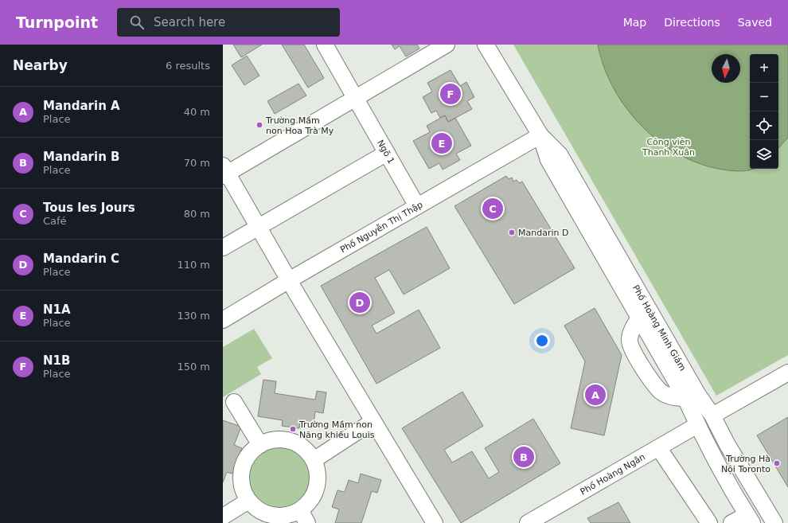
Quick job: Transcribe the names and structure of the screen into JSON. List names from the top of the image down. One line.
{"streets":{"street":["Ngõ 1","Phố Nguyễn Thị Thập","Phố Hoàng Minh Giám","Phố Hoàng Ngân"]},"crossings":[["Ngõ 1","Phố Nguyễn Thị Thập"],["Phố Nguyễn Thị Thập","Phố Hoàng Minh Giám"],["Phố Hoàng Minh Giám","Phố Hoàng Ngân"]],"parks":["Công viên Thanh Xuân"],"places":["Trường Mầm non Hoa Trà My","Mandarin D","Trường Mầm non Năng khiếu Louis","Trường Hà Nội Toronto"],"north":"bottom","page":{"header":"Turnpoint","search":"Search here","nav":["Map","Directions","Saved"],"heading":["Nearby","6 results"],"map_buttons":["+","−"],"pins":["F","E","C","D","A","B"],"list":[{"mark":"A","name":"Mandarin A","note":"Place","value":"40 m"},{"mark":"B","name":"Mandarin B","note":"Place","value":"70 m"},{"mark":"C","name":"Tous les Jours","note":"Café","value":"80 m"},{"mark":"D","name":"Mandarin C","note":"Place","value":"110 m"},{"mark":"E","name":"N1A","note":"Place","value":"130 m"},{"mark":"F","name":"N1B","note":"Place","value":"150 m"}]}}
